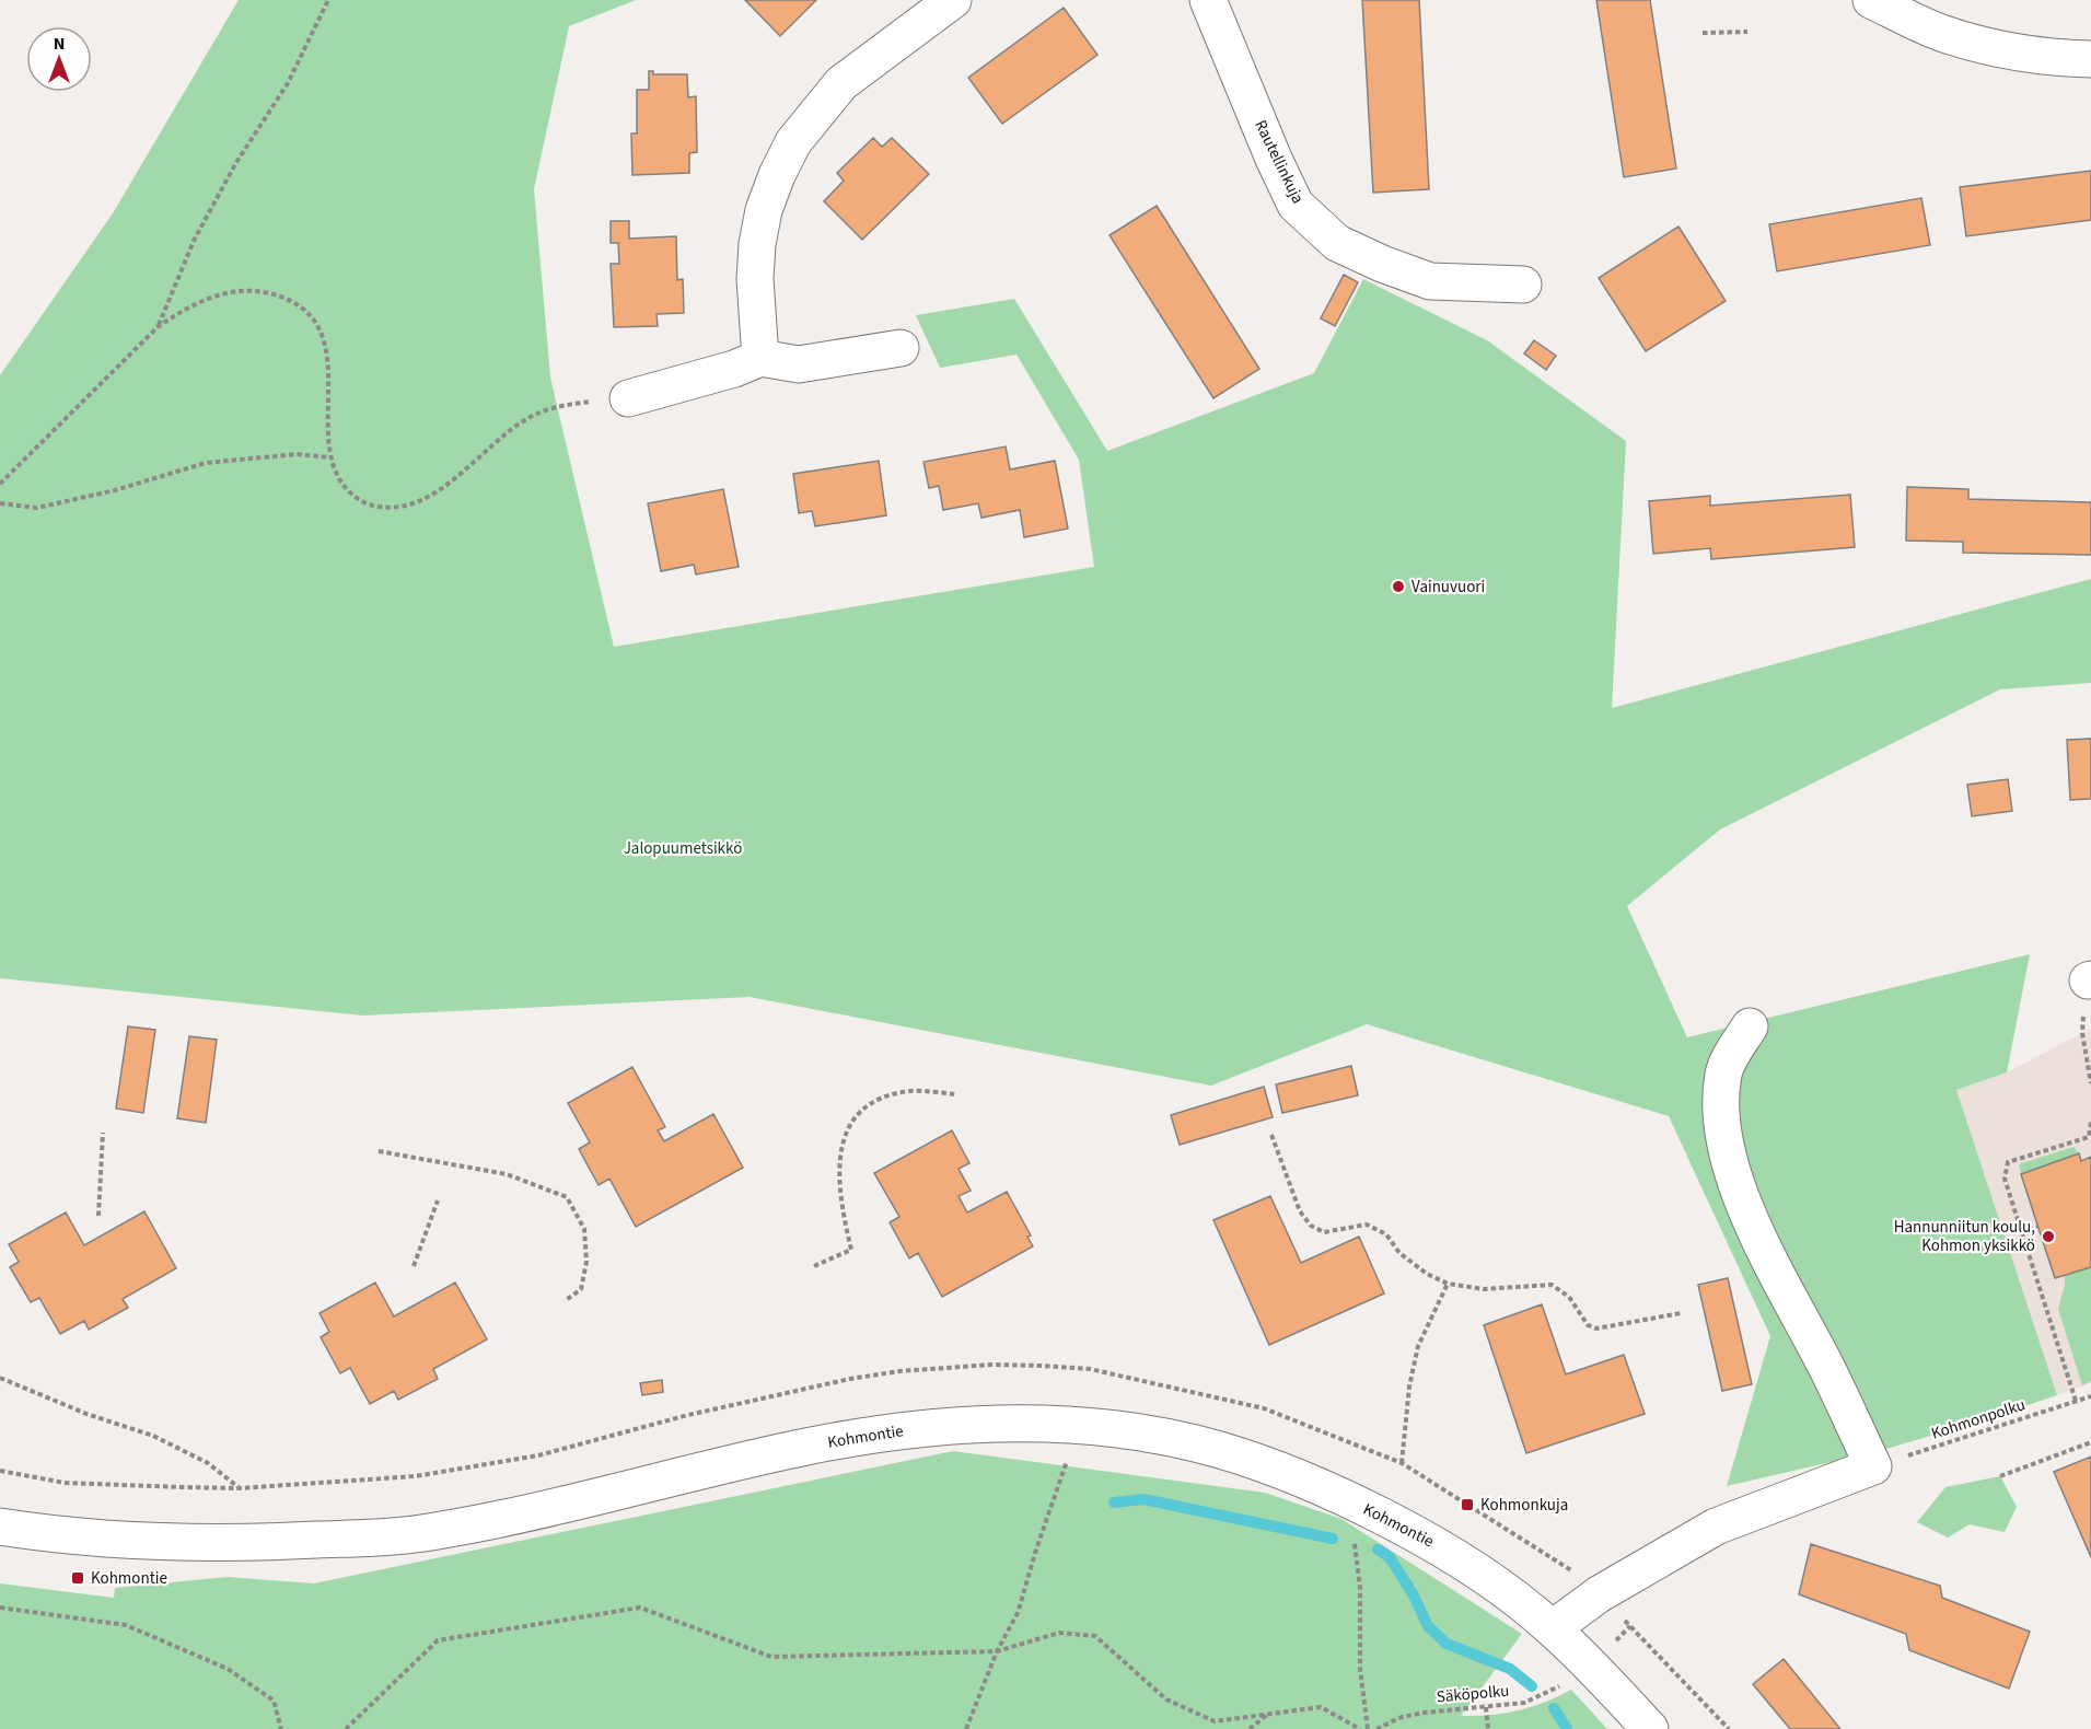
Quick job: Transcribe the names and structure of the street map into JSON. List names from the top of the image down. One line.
{"streets":{"street":["Rautellinkuja","Kohmontie"],"path":["Kohmonpolku","Säköpolku"]},"parks":["Jalopuumetsikkö"],"places":{"other":["Vainuvuori","Hannunniitun koulu, Kohmon yksikkö"],"transit":["Kohmonkuja","Kohmontie"]},"north":"top"}
